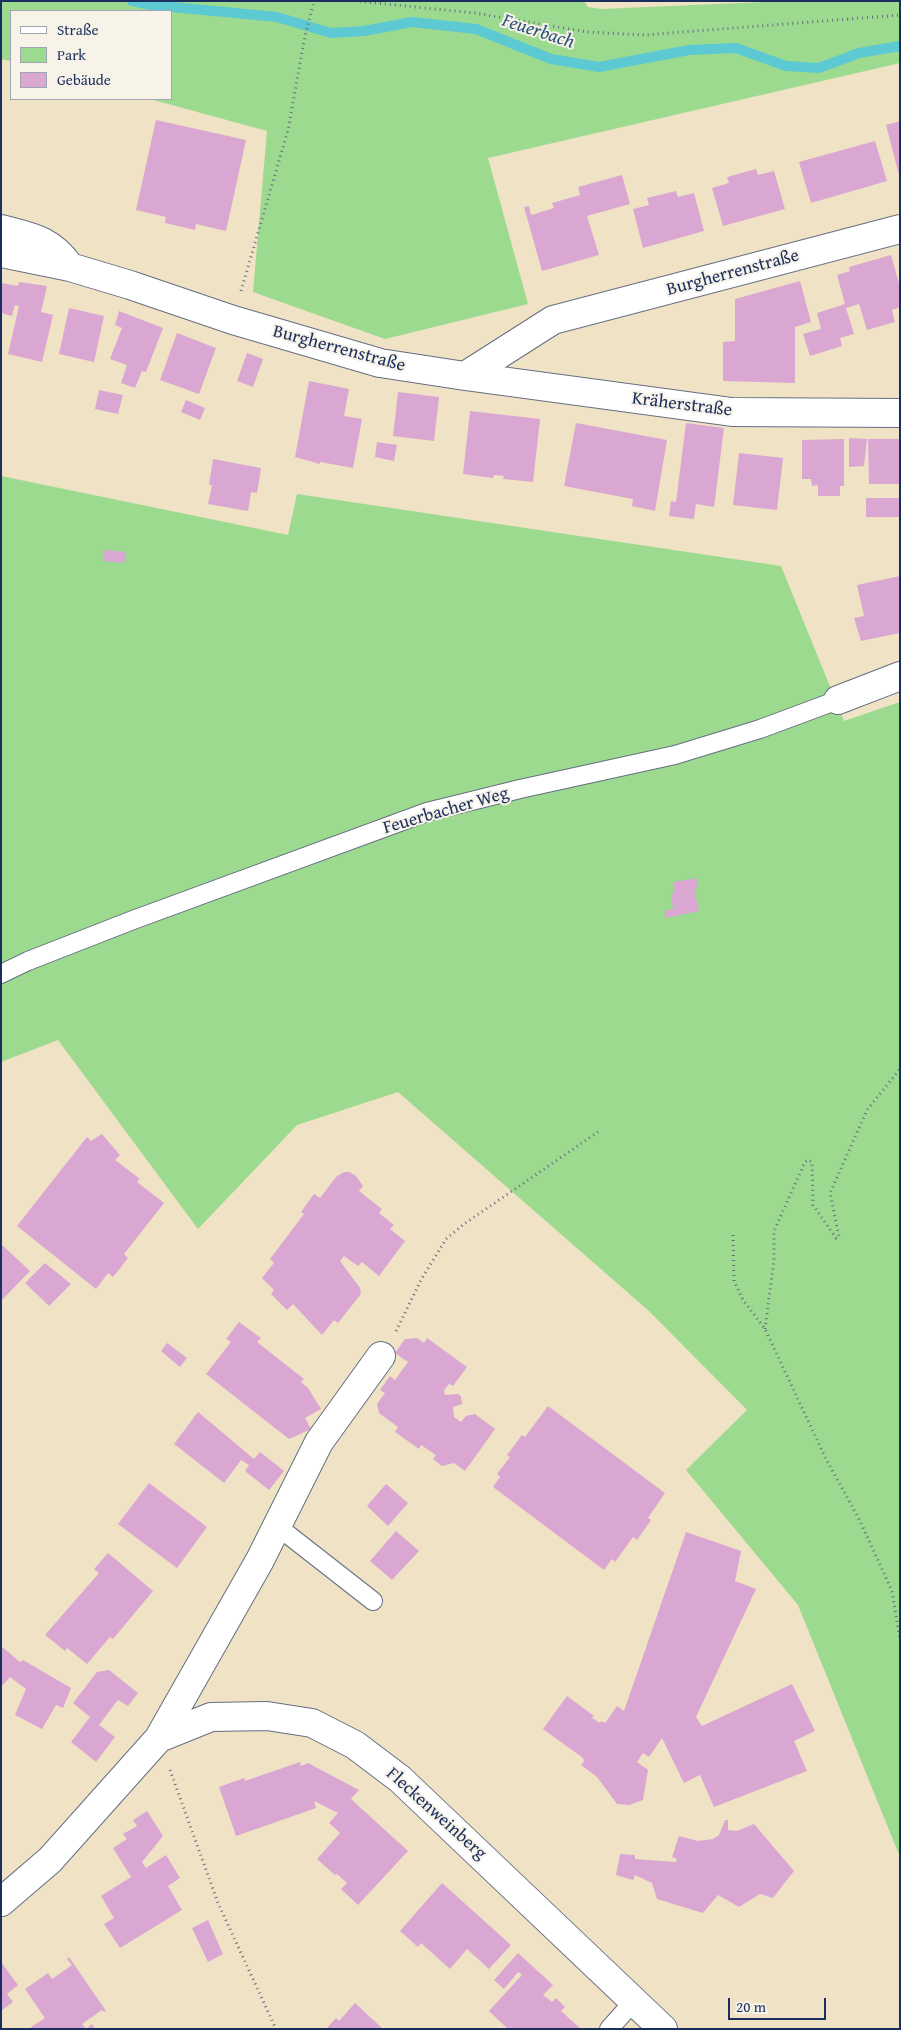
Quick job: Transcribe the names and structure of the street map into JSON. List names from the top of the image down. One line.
{"streets":{"street":["Burgherrenstraße","Kräherstraße","Feuerbacher Weg","Fleckenweinberg"]},"crossings":[["Burgherrenstraße","Kräherstraße"]],"water":["Feuerbach"],"legend":["Straße","Park","Gebäude"],"scale_bar":"20 m"}
